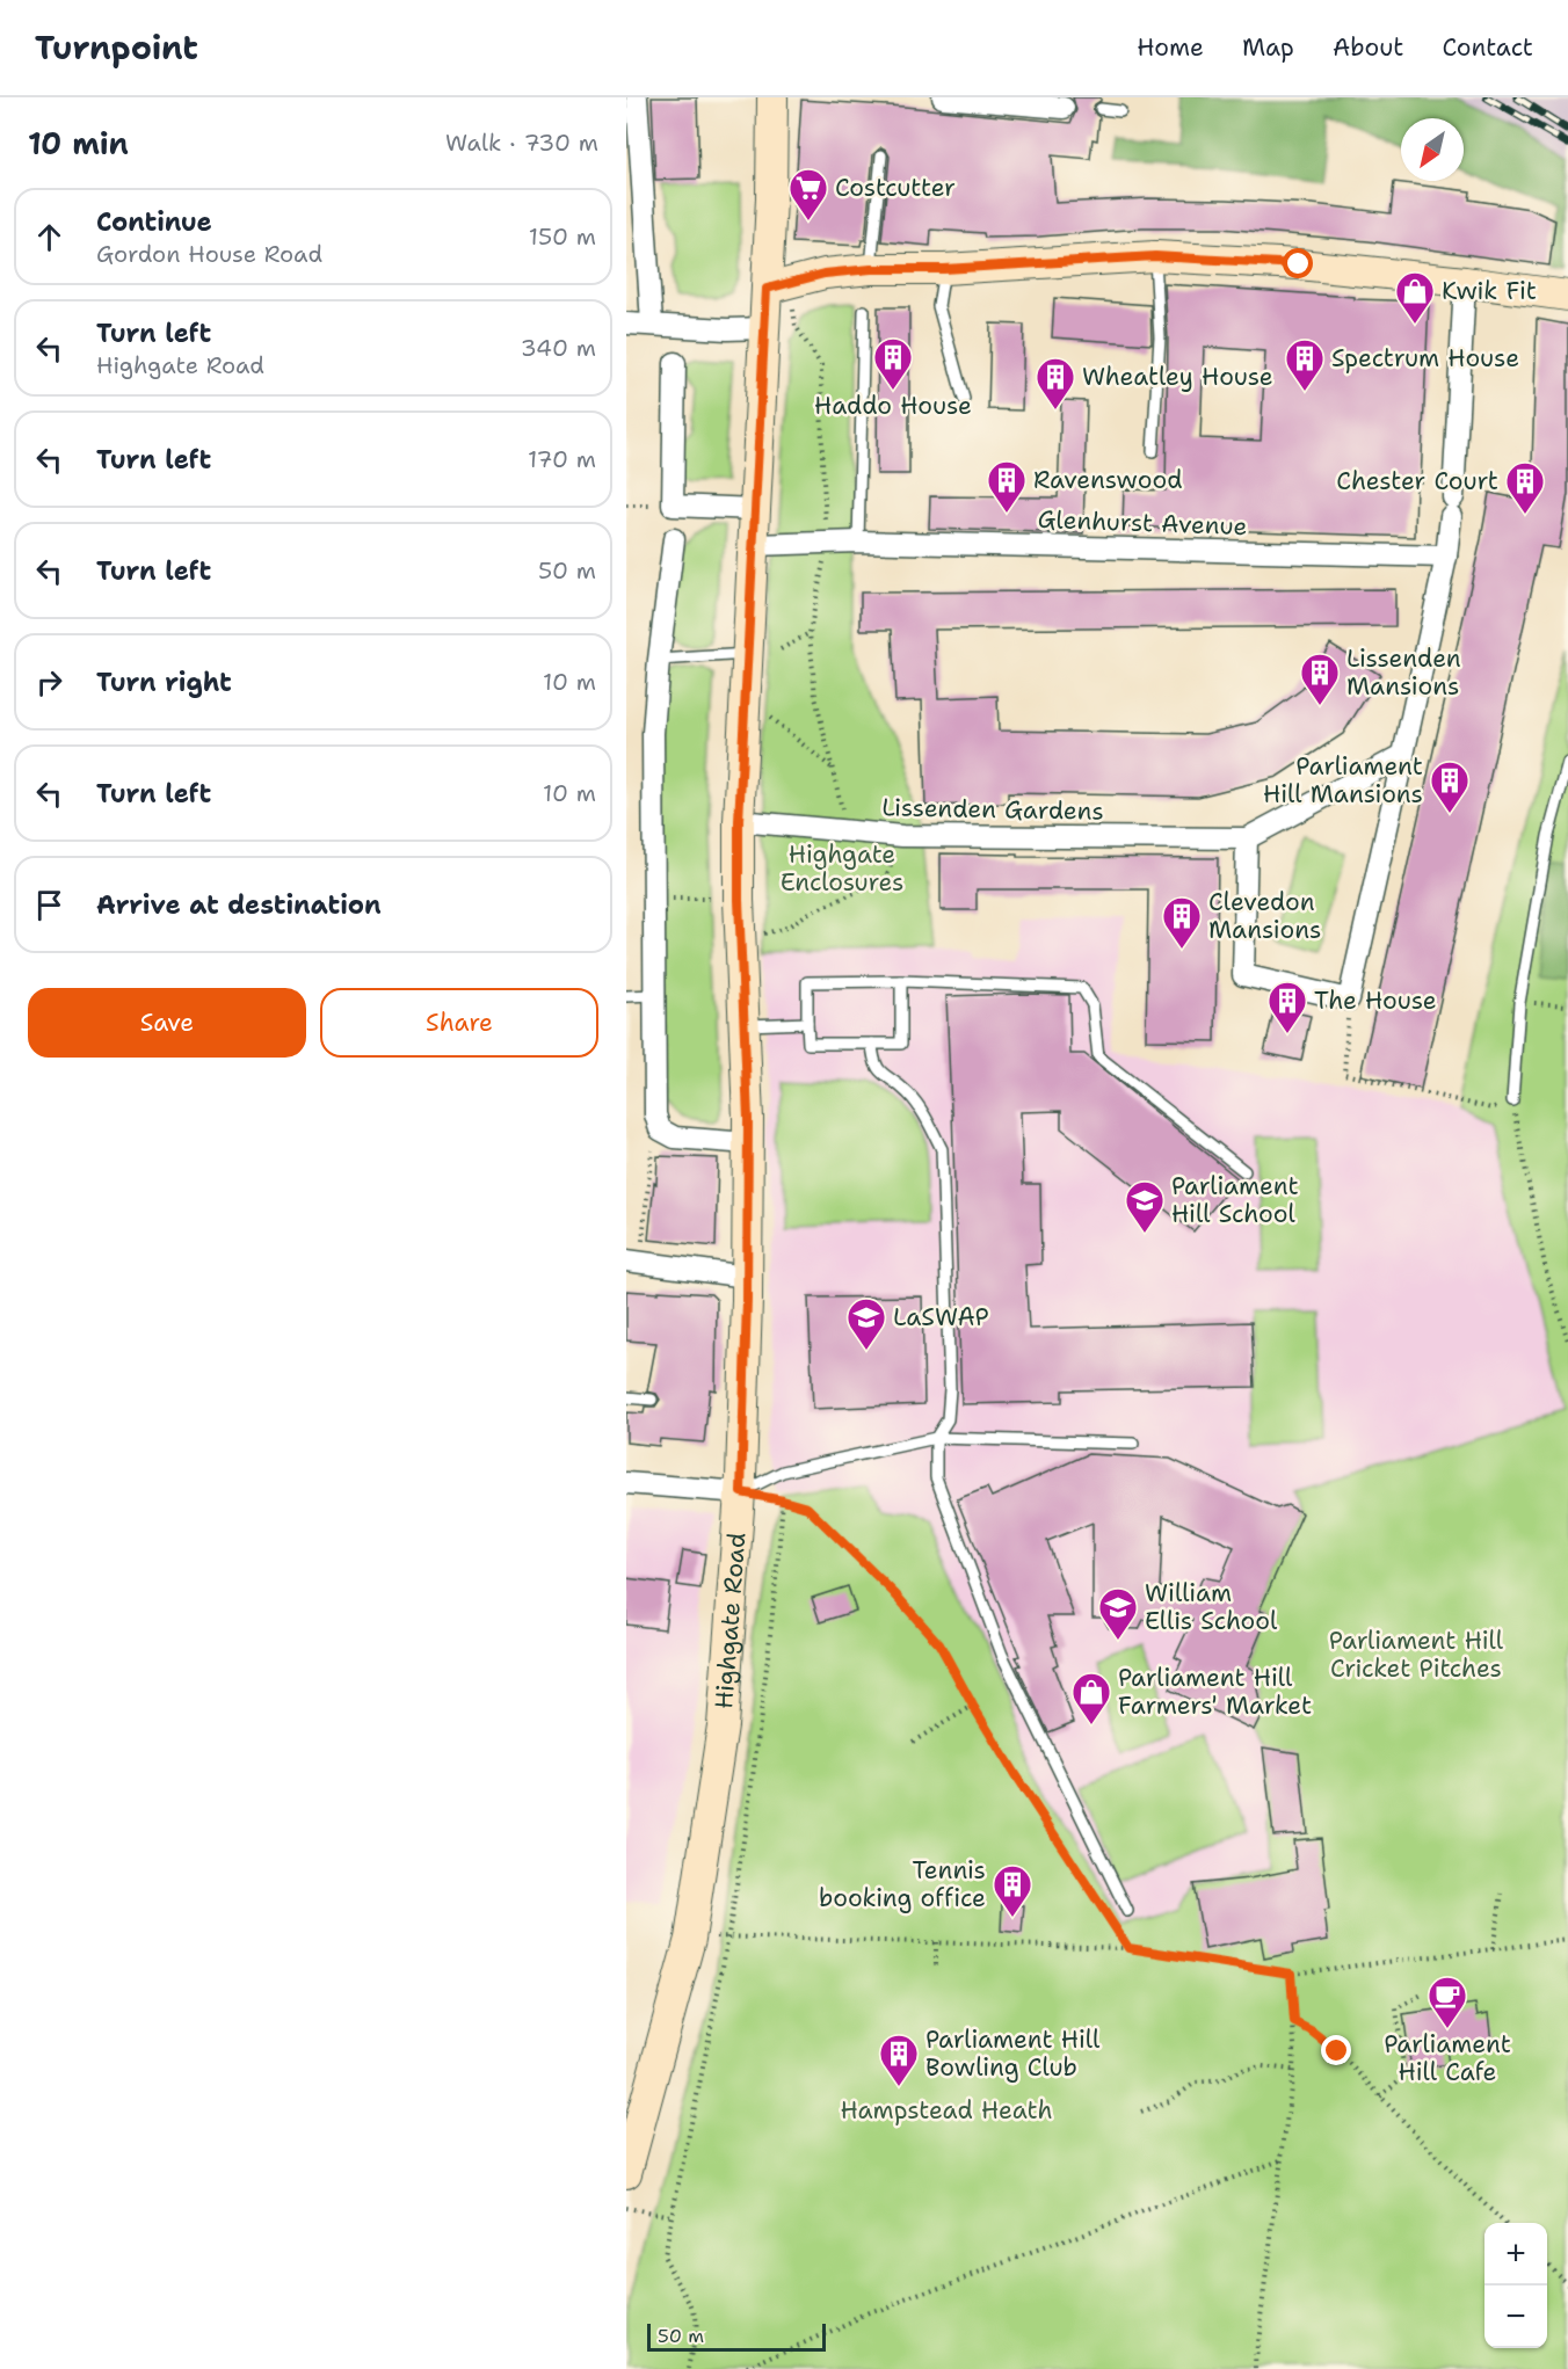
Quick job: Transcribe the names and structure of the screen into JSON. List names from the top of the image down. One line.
{"streets":{"street":["Glenhurst Avenue","Lissenden Gardens","Highgate Road"]},"crossings":[["Glenhurst Avenue","Highgate Road"],["Lissenden Gardens","Highgate Road"]],"parks":["Highgate Enclosures","Parliament Hill Cricket Pitches","Hampstead Heath"],"places":{"supermarket":["Costcutter"],"shop":["Kwik Fit","Parliament Hill Farmers' Market"],"building":["Haddo House","Spectrum House","Wheatley House","Ravenswood","Chester Court","Lissenden Mansions","Parliament Hill Mansions","Clevedon Mansions","The House","Tennis booking office","Parliament Hill Bowling Club"],"school or university":["Parliament Hill School","LaSWAP","William Ellis School"],"cafe":["Parliament Hill Cafe"]},"scale_bar":"50 m","north":"bottom left","page":{"header":"Turnpoint","nav":["Home","Map","About","Contact"],"heading":["10 min","Walk · 730 m"],"list":[["Continue","Gordon House Road","150 m"],["Turn left","Highgate Road","340 m"],["Turn left","170 m"],["Turn left","50 m"],["Turn right","10 m"],["Turn left","10 m"],"Arrive at destination"],"buttons":["Save","Share"],"map_buttons":["+","−"],"scale":"50 m"}}
